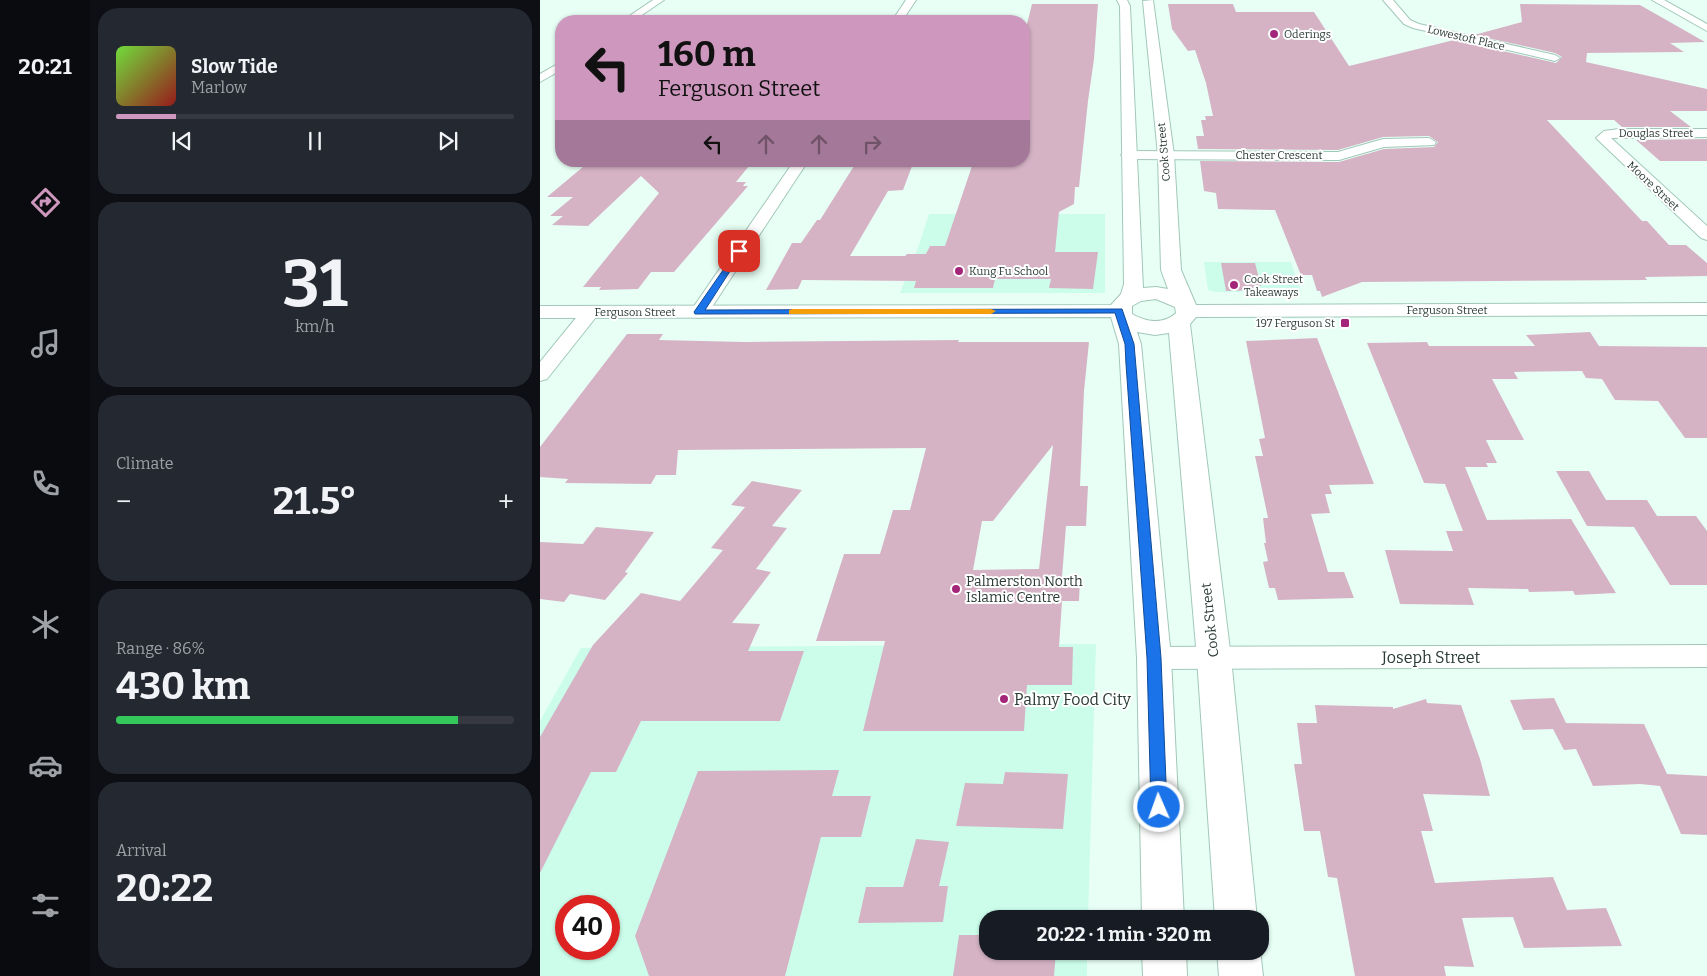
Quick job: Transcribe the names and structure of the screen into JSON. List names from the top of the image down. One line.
{"streets":{"street":["Lowestoft Place","Douglas Street","Cook Street","Chester Crescent","Moore Street","Ferguson Street","Joseph Street"]},"crossings":[["Douglas Street","Moore Street"],["Cook Street","Chester Crescent"],["Cook Street","Ferguson Street"],["Cook Street","Joseph Street"]],"places":{"other":["Oderings","Kung Fu School","Cook Street Takeaways","Palmerston North Islamic Centre","Palmy Food City"],"transit":["197 Ferguson St"]},"page":{"tabs":"20:21","turn":["160 m","Ferguson Street"],"song":["Slow Tide","Marlow"],"tile":[["31","km/h"],"Climate",["Range · 86%","430 km"],["Arrival","20:22"]],"heat":["−","21.5°","+"],"limit":"40","trip":"20:22 · 1 min · 320 m"}}
